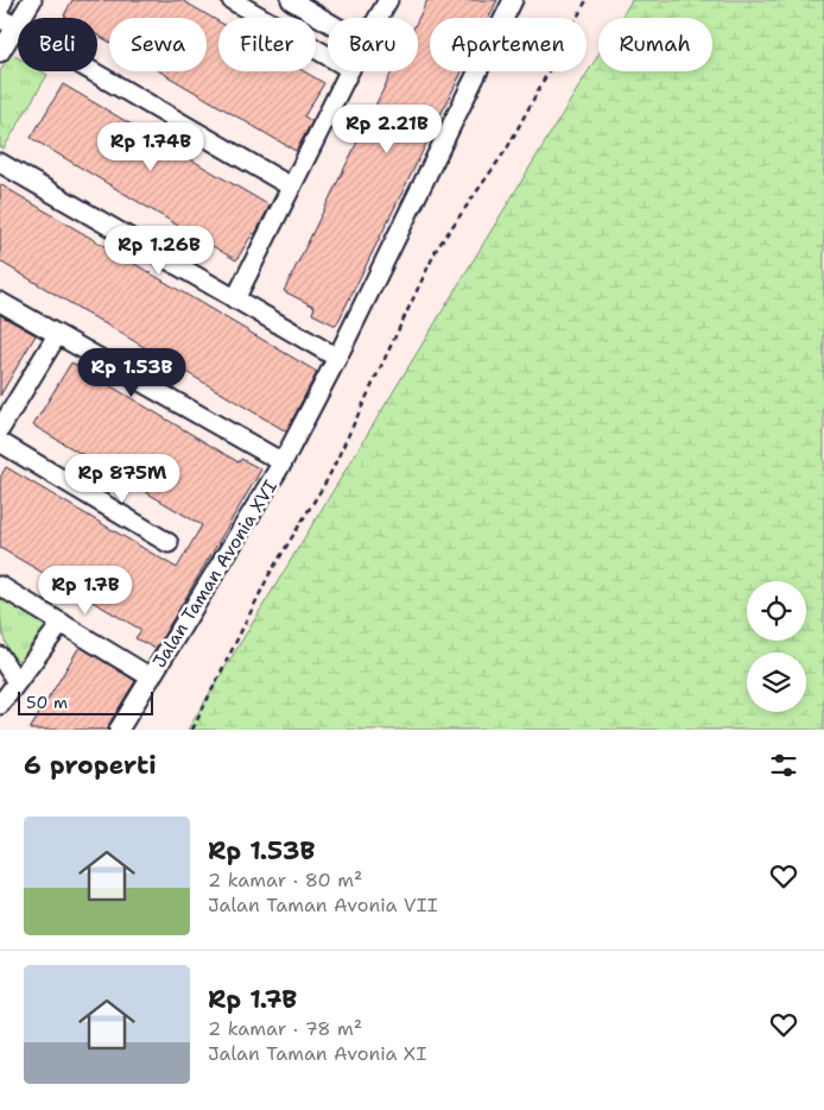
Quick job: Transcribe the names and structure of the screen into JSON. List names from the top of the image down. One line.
{"streets":{"street":["Jalan Taman Avonia XVI"]},"scale_bar":"50 m","page":{"chip":["Beli","Sewa","Filter","Baru","Apartemen","Rumah"],"price":["Rp 2.21B","Rp 1.74B","Rp 1.26B","Rp 1.53B","Rp 875M","Rp 1.7B"],"scale":"50 m","heading":"6 properti","list":[{"name":"Rp 1.53B","note":"2 kamar · 80 m² · Jalan Taman Avonia VII"},{"name":"Rp 1.7B","note":"2 kamar · 78 m² · Jalan Taman Avonia XI"}]}}
